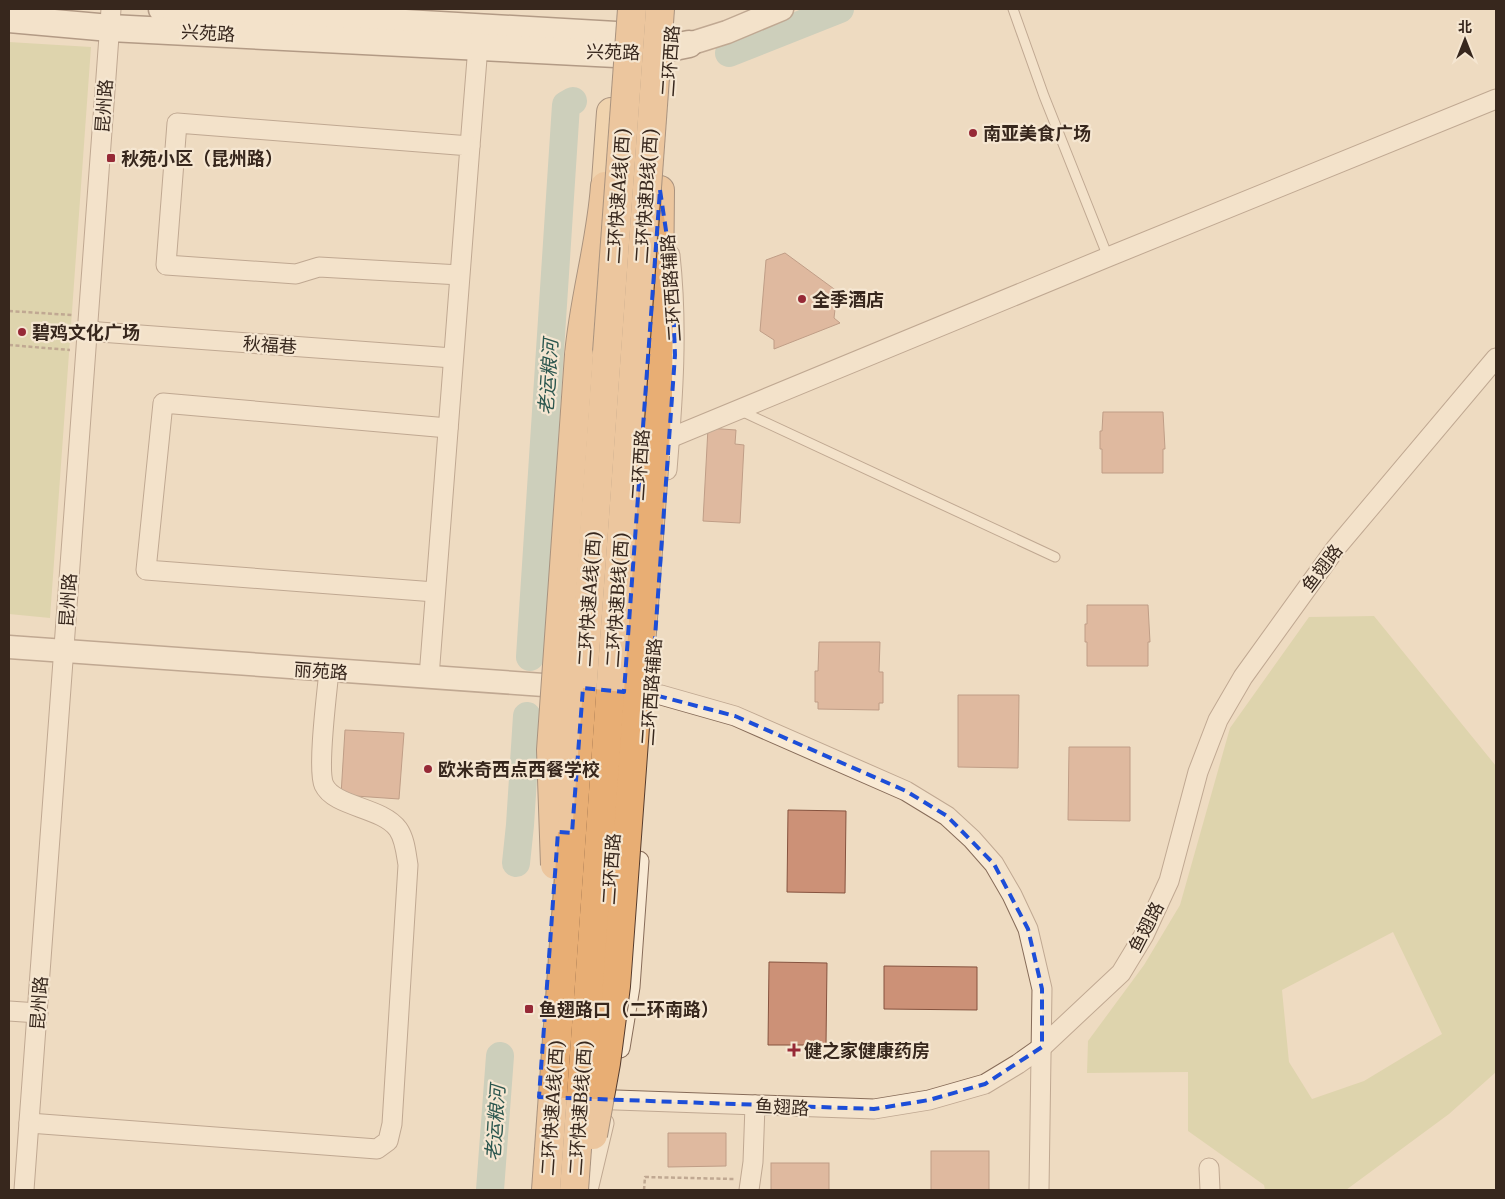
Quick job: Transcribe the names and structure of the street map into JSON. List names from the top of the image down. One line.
{"streets":{"highway":["二环快速A线(西)","二环快速B线(西)"],"main road":["兴苑路","二环西路"],"street":["昆州路","二环西路辅路","秋福巷","鱼翅路","丽苑路"]},"crossings":[["兴苑路","二环西路"],["兴苑路","昆州路"],["二环西路","二环西路辅路"],["二环西路","鱼翅路"],["二环西路","丽苑路"],["昆州路","秋福巷"],["昆州路","丽苑路"],["二环快速A线(西)","鱼翅路"],["二环西路辅路","丽苑路"]],"water":["老运粮河"],"places":{"other":["南亚美食广场","全季酒店","碧鸡文化广场","欧米奇西点西餐学校"],"transit":["秋苑小区（昆州路）","鱼翅路口（二环南路）"],"health":["健之家健康药房"]},"north":"top"}
